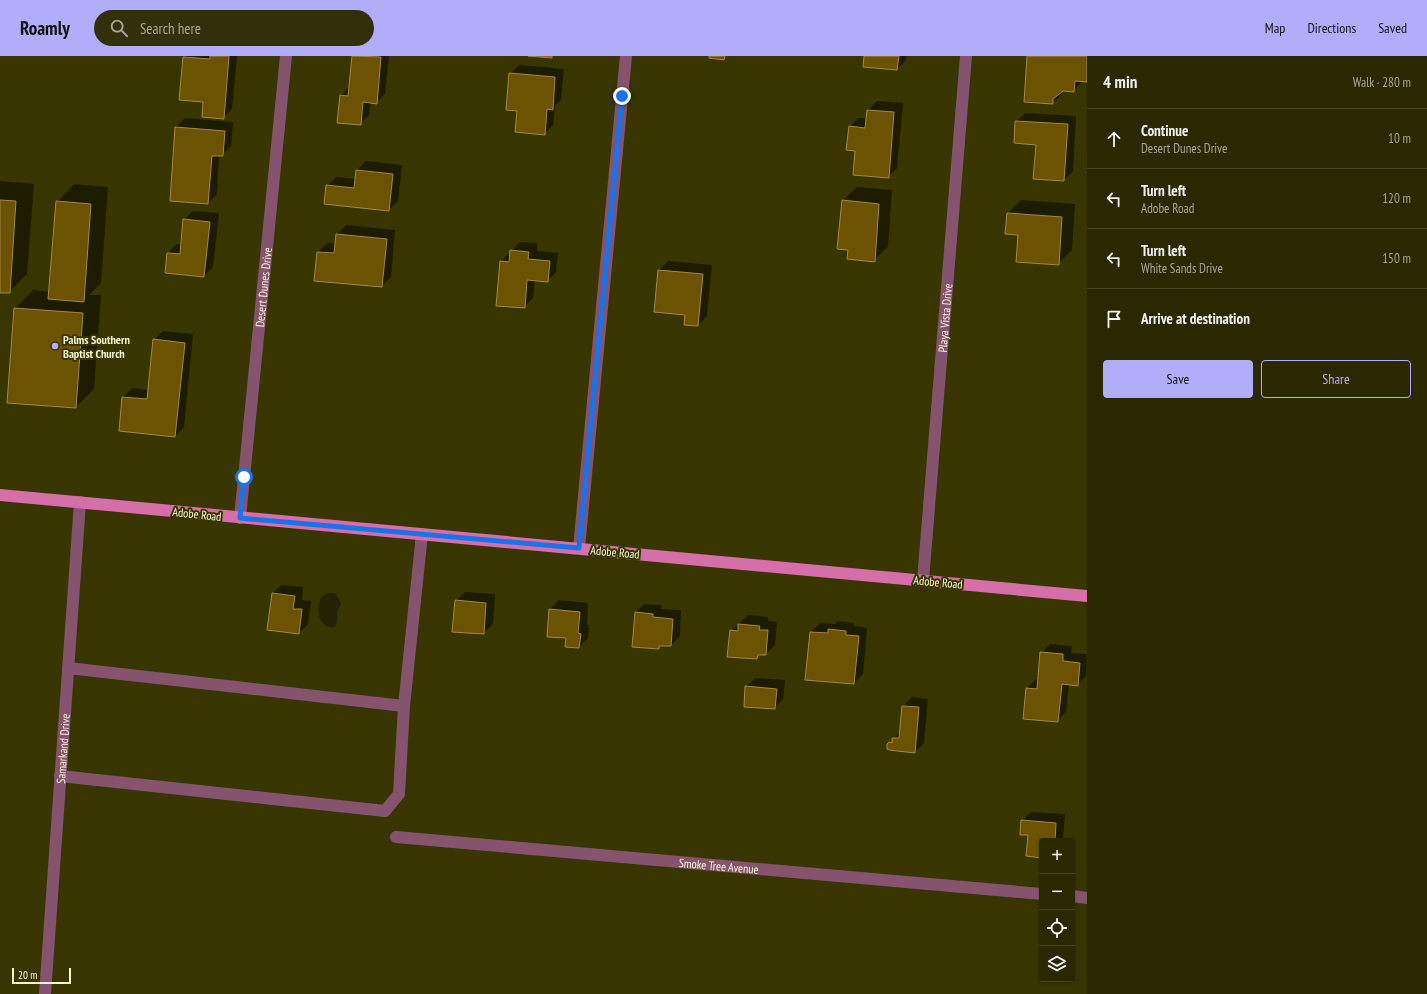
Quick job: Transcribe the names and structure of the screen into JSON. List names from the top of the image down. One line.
{"streets":{"main road":["Adobe Road"],"street":["Desert Dunes Drive","Playa Vista Drive","Samarkand Drive","Smoke Tree Avenue"]},"crossings":[["Desert Dunes Drive","Adobe Road"],["Playa Vista Drive","Adobe Road"],["Adobe Road","Samarkand Drive"]],"places":["Palms Southern Baptist Church"],"scale_bar":"20 m","page":{"header":"Roamly","search":"Search here","nav":["Map","Directions","Saved"],"heading":["4 min","Walk · 280 m"],"list":[["Continue","Desert Dunes Drive","10 m"],["Turn left","Adobe Road","120 m"],["Turn left","White Sands Drive","150 m"],"Arrive at destination"],"buttons":["Save","Share"],"map_buttons":["+","−"],"scale":"20 m"}}
